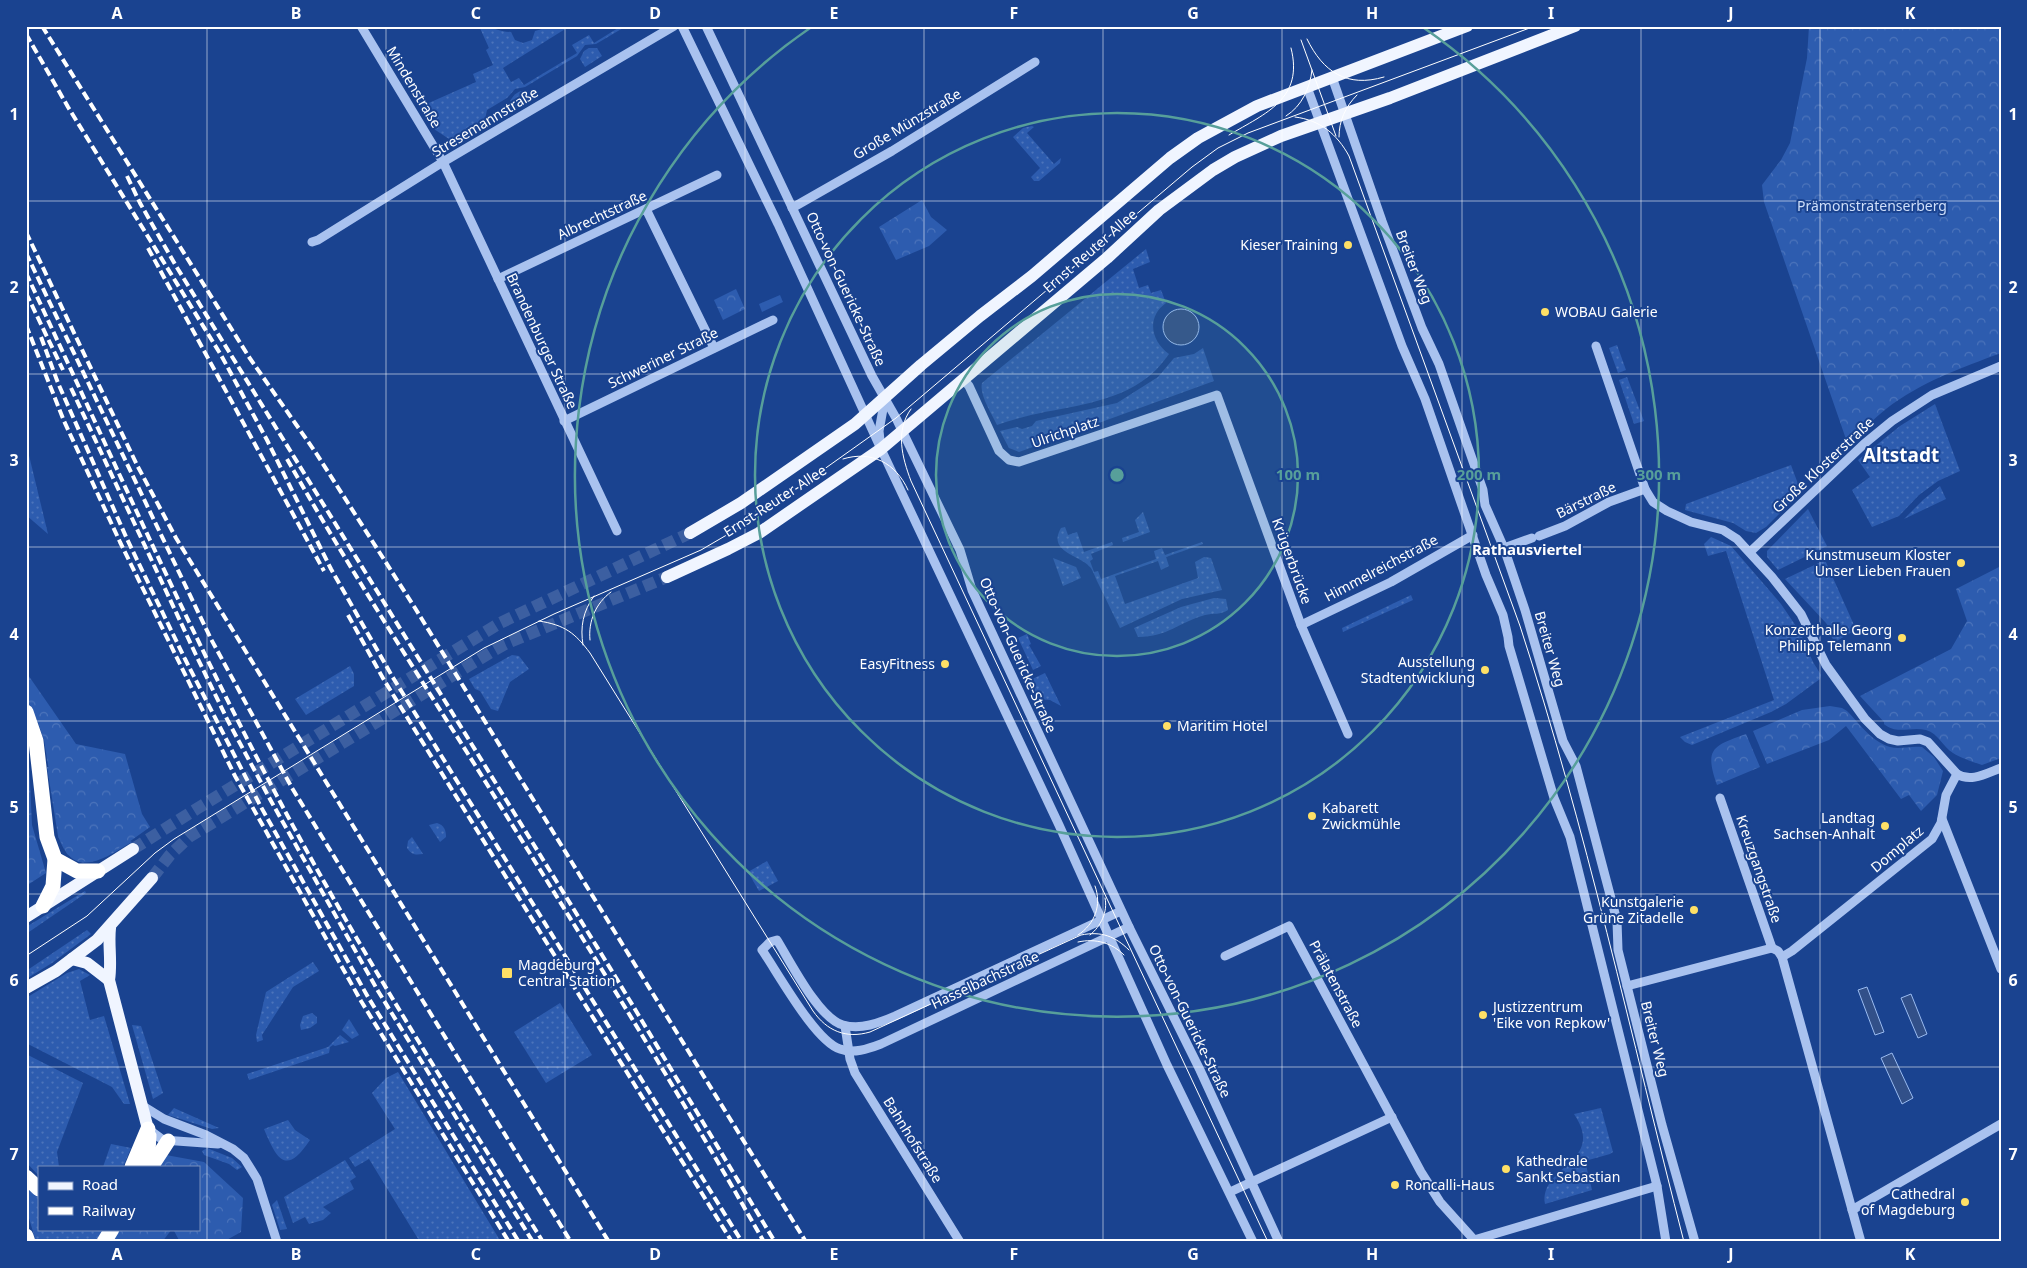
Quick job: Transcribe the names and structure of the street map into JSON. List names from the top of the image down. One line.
{"streets":{"main road":["Ernst-Reuter-Allee"],"street":["Mindenstraße","Stresemannstraße","Große Münzstraße","Albrechtstraße","Breiter Weg","Otto-von-Guericke-Straße","Brandenburger Straße","Schweriner Straße","Ulrichplatz","Große Klosterstraße","Bärstraße","Krügerbrücke","Himmelreichstraße","Domplatz","Kreuzgangstraße","Hasselbachstraße","Prälatenstraße","Bahnhofstraße"]},"crossings":[["Mindenstraße","Stresemannstraße"],["Mindenstraße","Brandenburger Straße"],["Stresemannstraße","Brandenburger Straße"],["Große Münzstraße","Otto-von-Guericke-Straße"],["Albrechtstraße","Brandenburger Straße"],["Ernst-Reuter-Allee","Breiter Weg"],["Ernst-Reuter-Allee","Otto-von-Guericke-Straße"],["Ernst-Reuter-Allee","Ulrichplatz"],["Breiter Weg","Bärstraße"],["Otto-von-Guericke-Straße","Hasselbachstraße"],["Brandenburger Straße","Schweriner Straße"],["Ulrichplatz","Krügerbrücke"],["Krügerbrücke","Himmelreichstraße"],["Hasselbachstraße","Bahnhofstraße"]],"districts":["Altstadt","Rathausviertel"],"parks":["Prämonstratenserberg"],"places":{"other":["Kieser Training","WOBAU Galerie","Kunstmuseum Kloster Unser Lieben Frauen","Konzerthalle Georg Philipp Telemann","EasyFitness","Ausstellung Stadtentwicklung","Maritim Hotel","Kabarett Zwickmühle","Landtag Sachsen-Anhalt","Kunstgalerie Grüne Zitadelle","Justizzentrum 'Eike von Repkow'","Kathedrale Sankt Sebastian","Roncalli-Haus","Cathedral of Magdeburg"],"transit":["Magdeburg Central Station"]},"legend":["Road","Railway"],"grid":{"columns":["A","B","C","D","E","F","G","H","I","J","K"],"rows":["1","2","3","4","5","6","7"]},"rings":["100 m","200 m","300 m"]}
